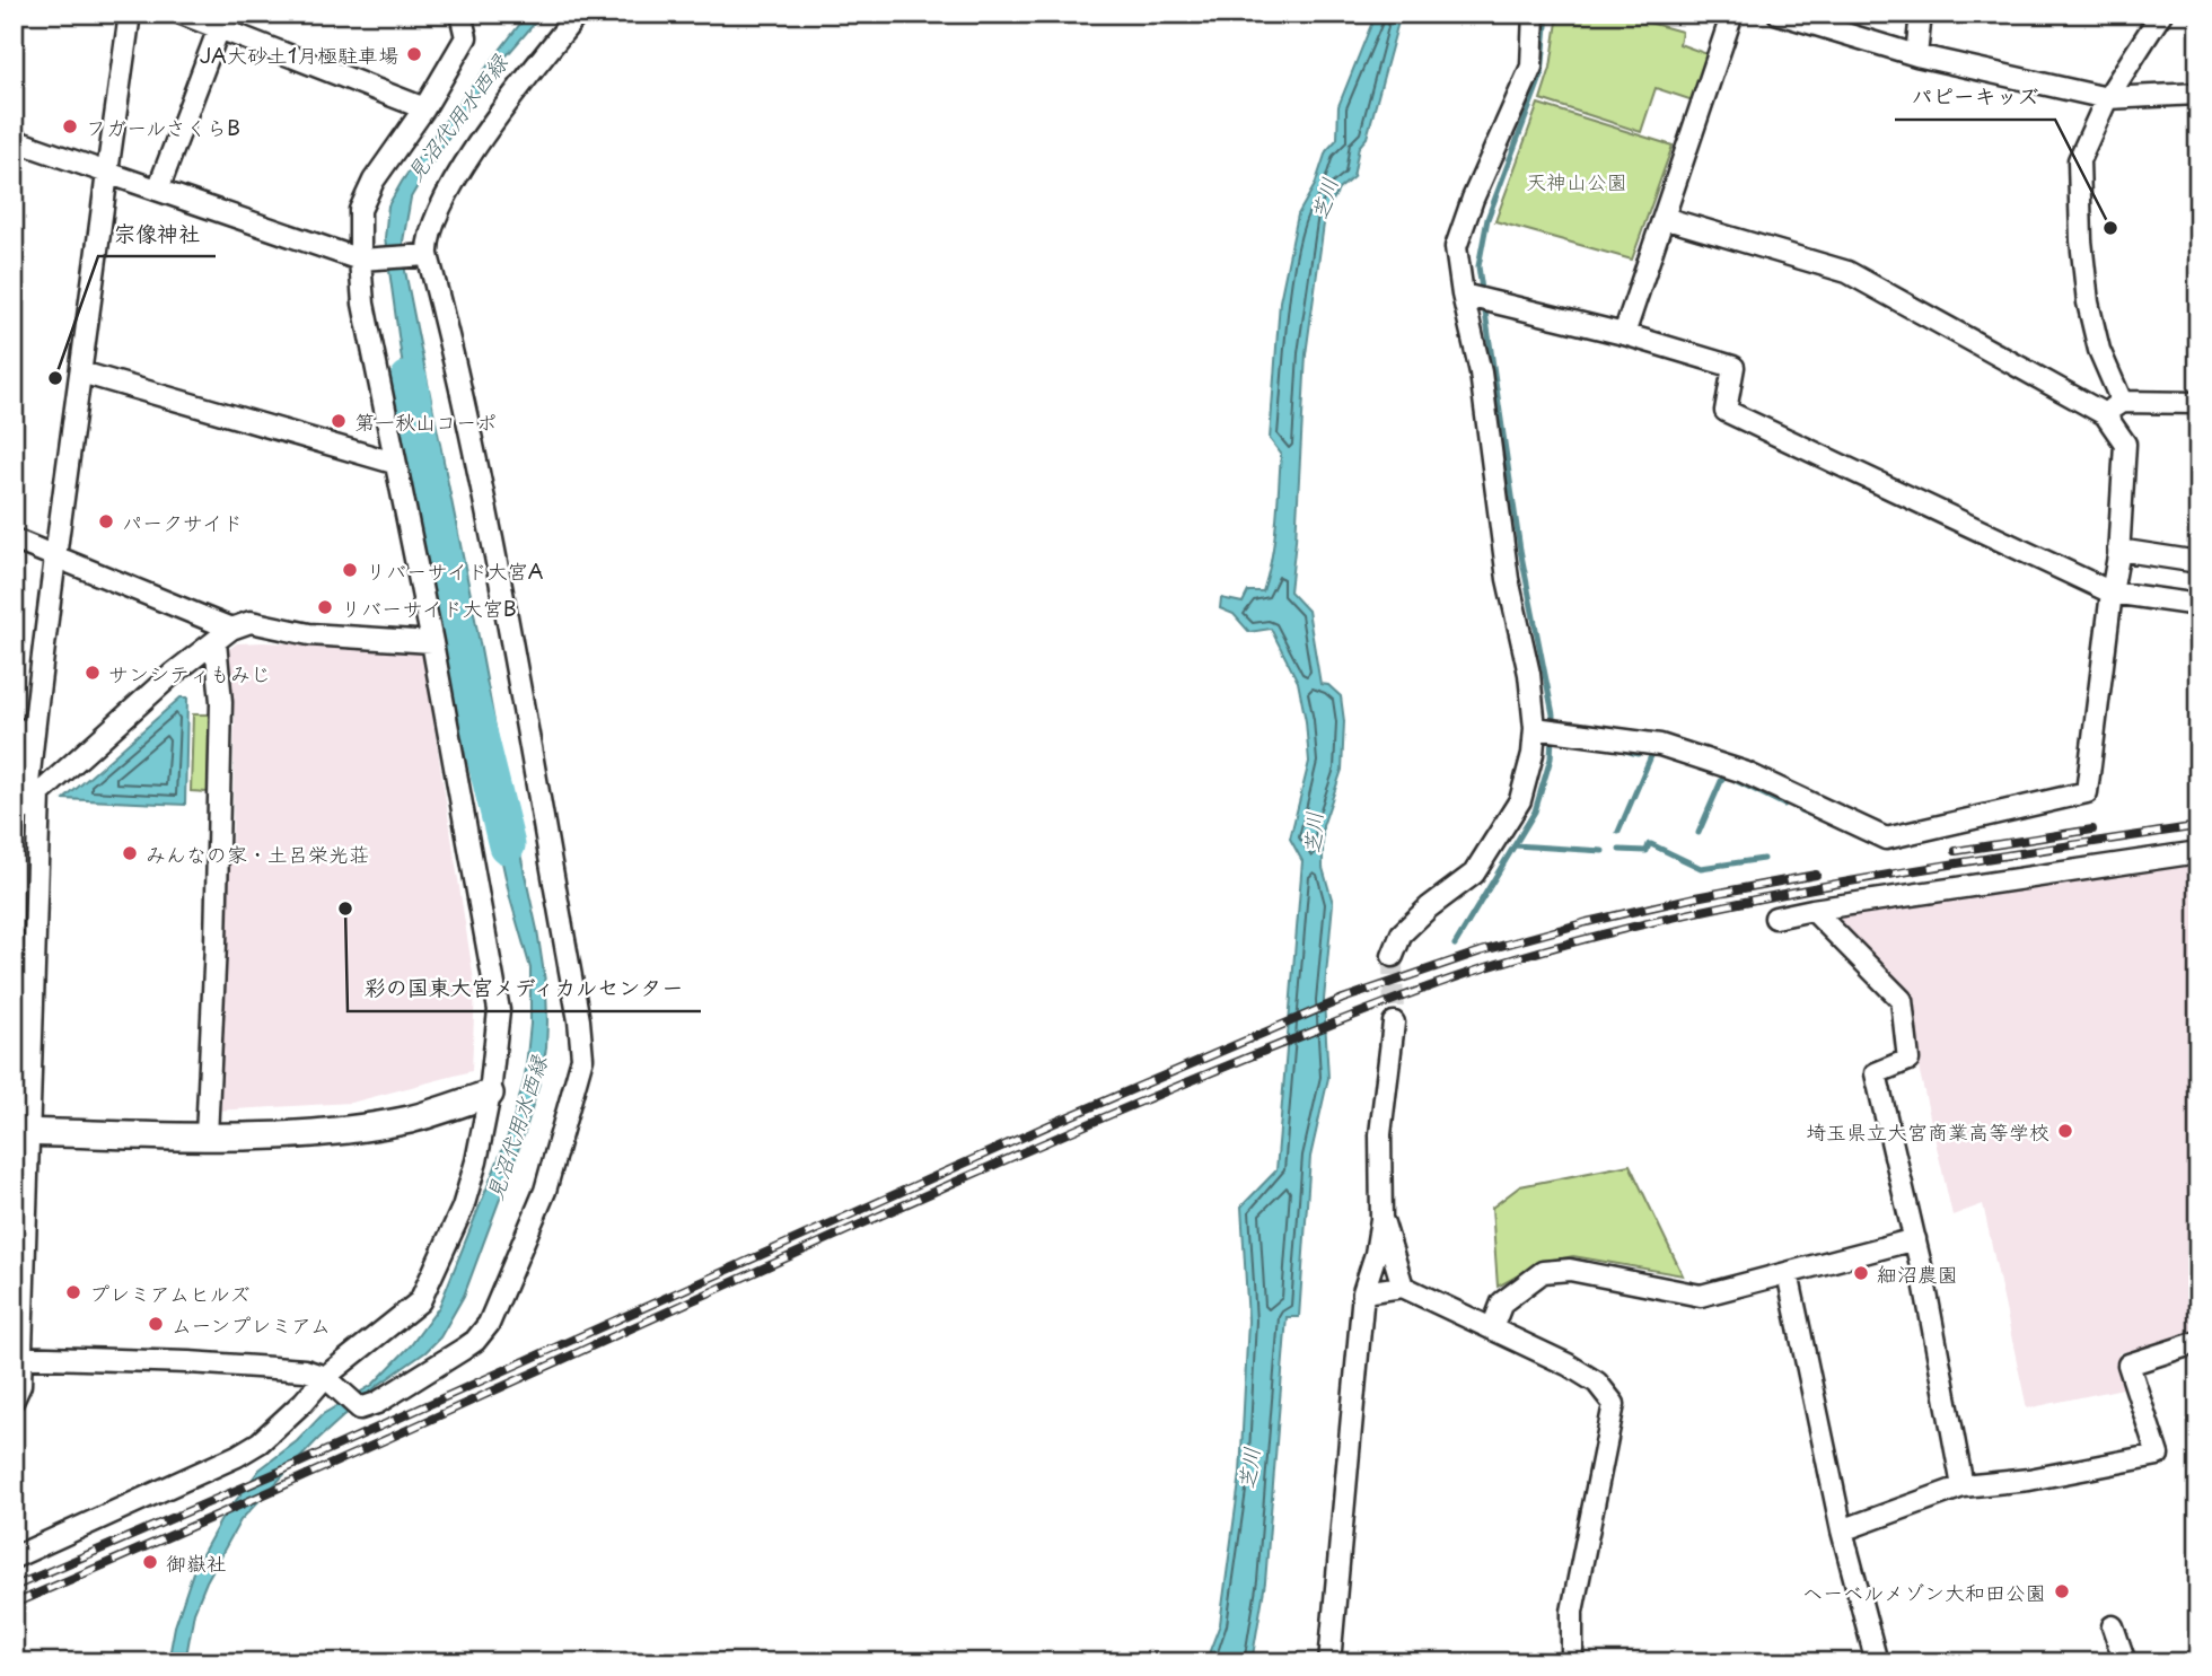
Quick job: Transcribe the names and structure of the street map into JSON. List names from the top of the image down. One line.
{"water":["見沼代用水西緑","芝川","見沼代用水西縁"],"parks":["天神山公園"],"places":["JA大砂土1月極駐車場","フガールさくらB","パピーキッズ","宗像神社","第一秋山コーポ","パークサイド","リバーサイド大宮A","リバーサイド大宮B","サンシティもみじ","みんなの家・土呂栄光荘","彩の国東大宮メディカルセンター","埼玉県立大宮商業高等学校","細沼農園","プレミアムヒルズ","ムーンプレミアム","御嶽社","ヘーベルメゾン大和田公園"]}
